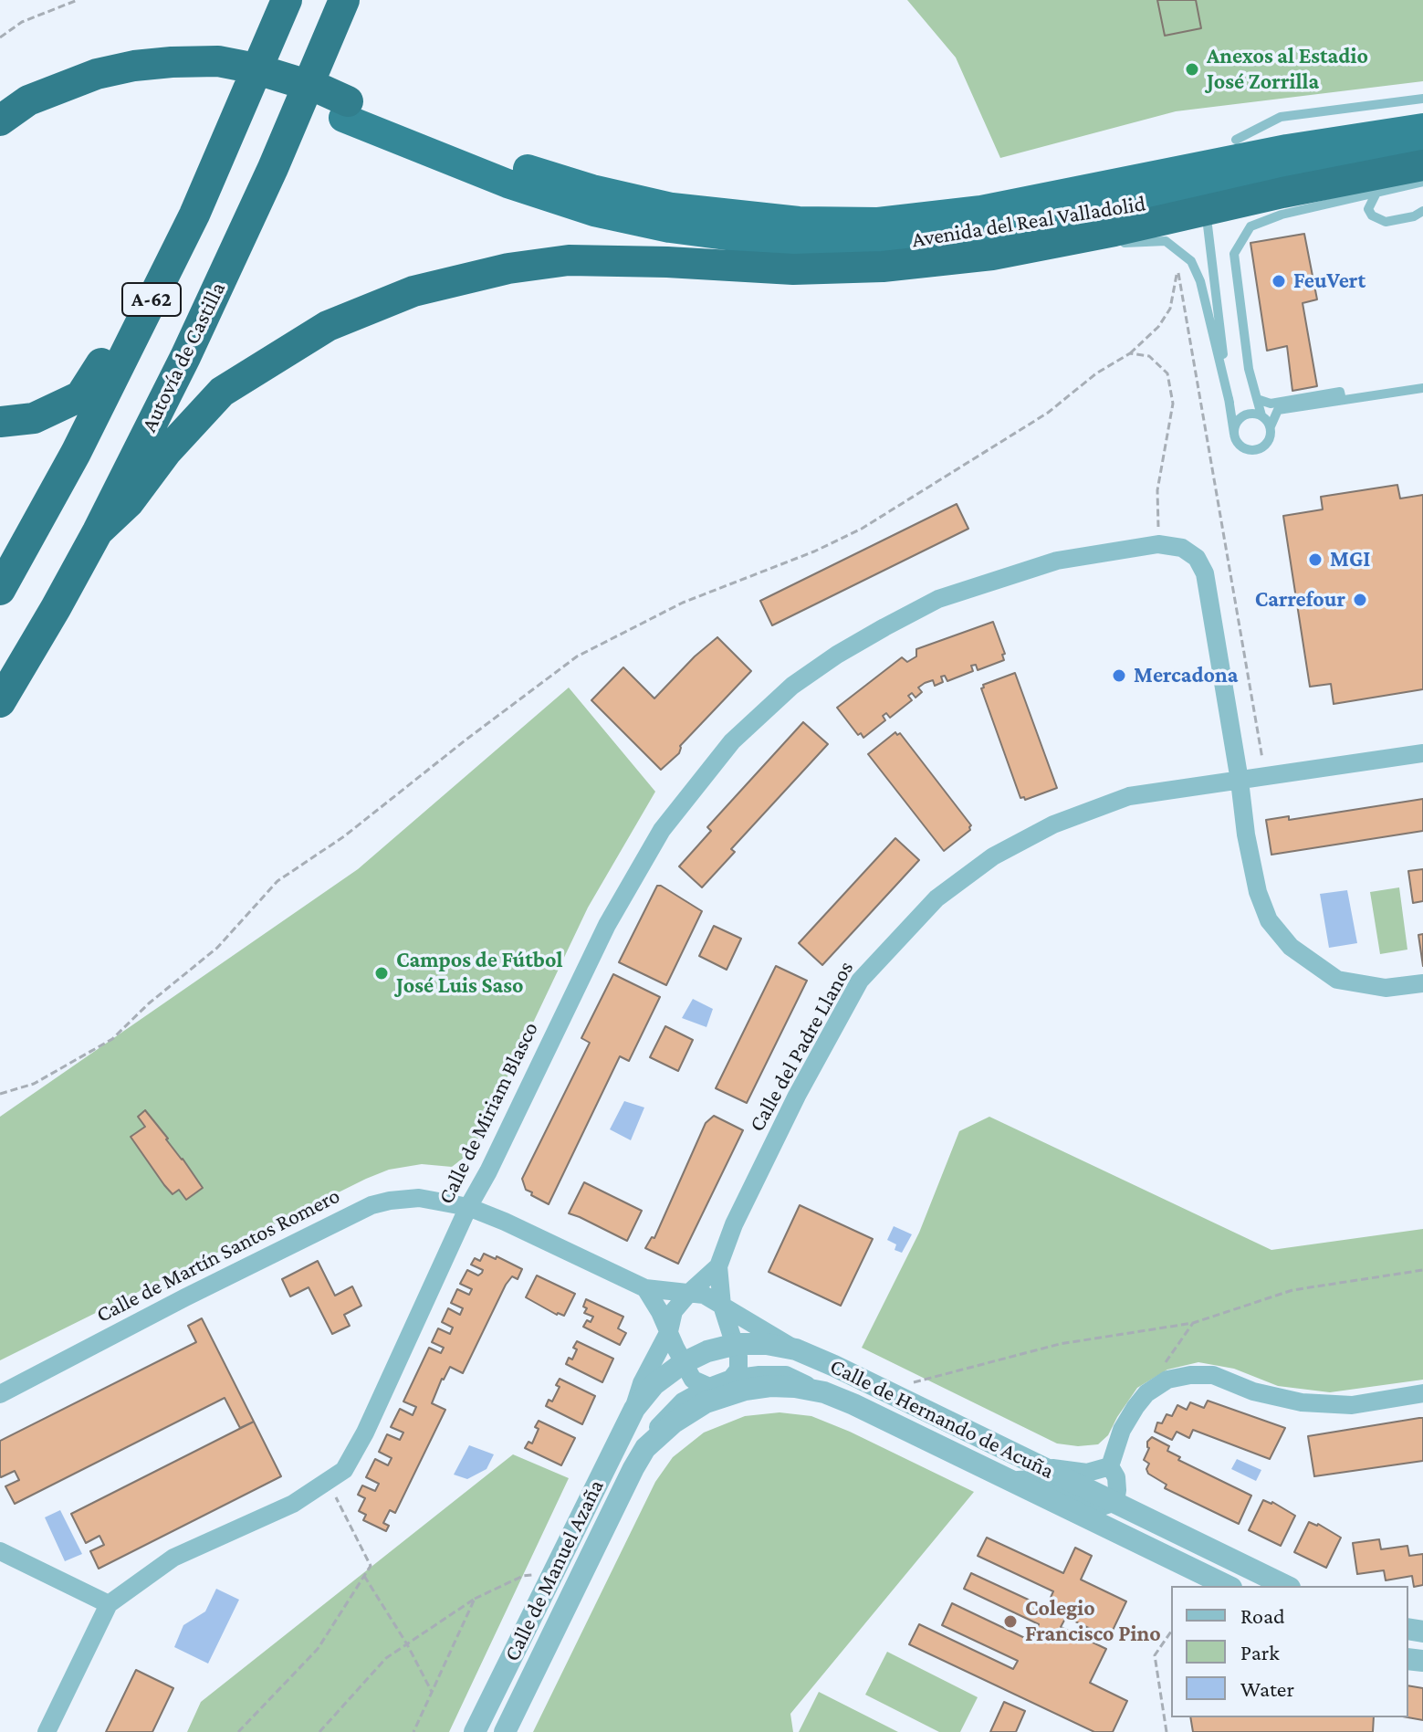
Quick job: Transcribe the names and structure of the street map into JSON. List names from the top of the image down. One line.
{"streets":{"highway":["Avenida del Real Valladolid","A-62","Autovía de Castilla"],"street":["Calle del Padre Llanos","Calle de Miriam Blasco","Calle de Martín Santos Romero","Calle de Hernando de Acuña","Calle de Manuel Azaña"]},"crossings":[["Calle del Padre Llanos","Calle de Miriam Blasco"],["Calle del Padre Llanos","Calle de Hernando de Acuña"],["Calle del Padre Llanos","Calle de Manuel Azaña"],["Calle de Miriam Blasco","Calle de Martín Santos Romero"],["Calle de Miriam Blasco","Calle de Hernando de Acuña"],["Calle de Martín Santos Romero","Calle de Hernando de Acuña"],["Calle de Hernando de Acuña","Calle de Manuel Azaña"]],"places":["Anexos al Estadio José Zorrilla","FeuVert","MGI","Carrefour","Mercadona","Campos de Fútbol José Luis Saso","Colegio Francisco Pino"],"legend":["Road","Park","Water"]}
